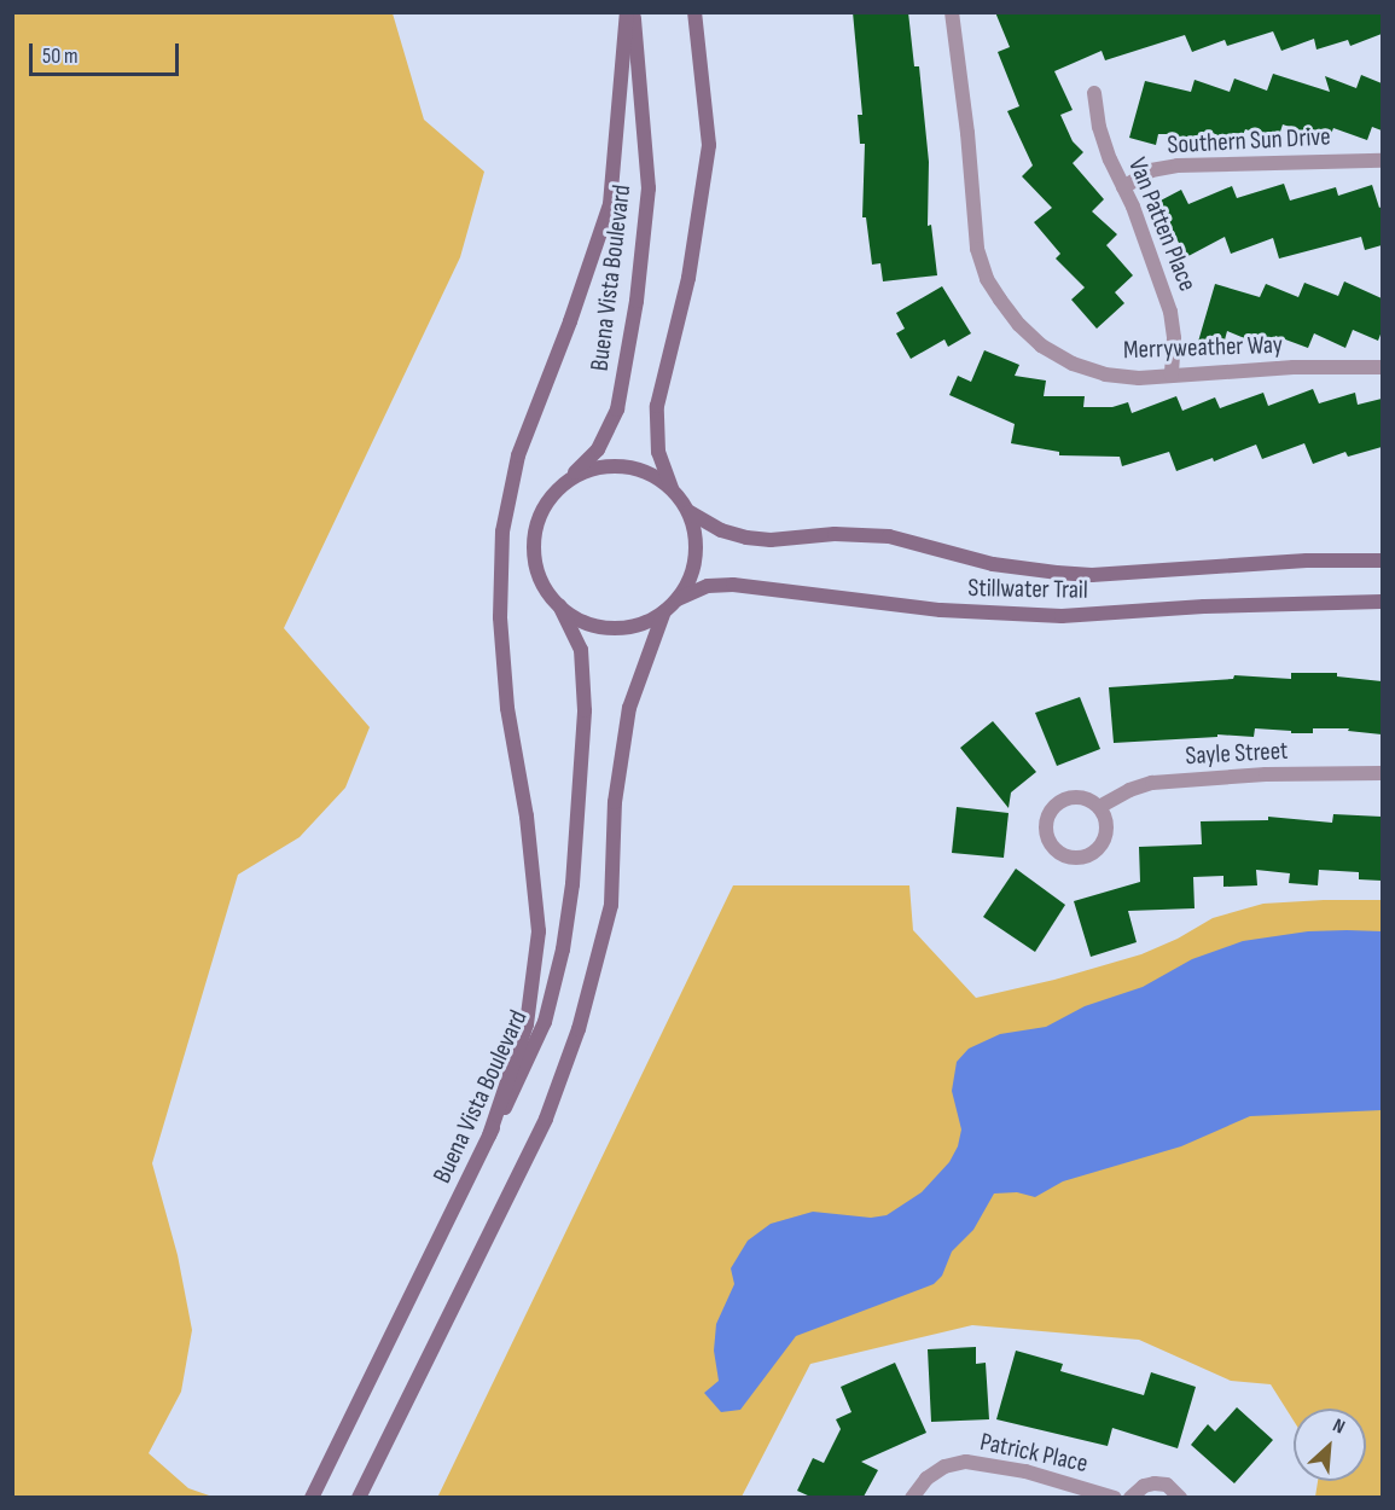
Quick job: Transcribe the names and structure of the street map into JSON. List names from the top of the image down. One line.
{"streets":{"main road":["Buena Vista Boulevard","Stillwater Trail"],"street":["Southern Sun Drive","Van Patten Place","Merryweather Way","Sayle Street","Patrick Place"]},"crossings":[["Southern Sun Drive","Van Patten Place"],["Van Patten Place","Merryweather Way"],["Buena Vista Boulevard","Stillwater Trail"]],"scale_bar":"50 m","north":"top right"}
